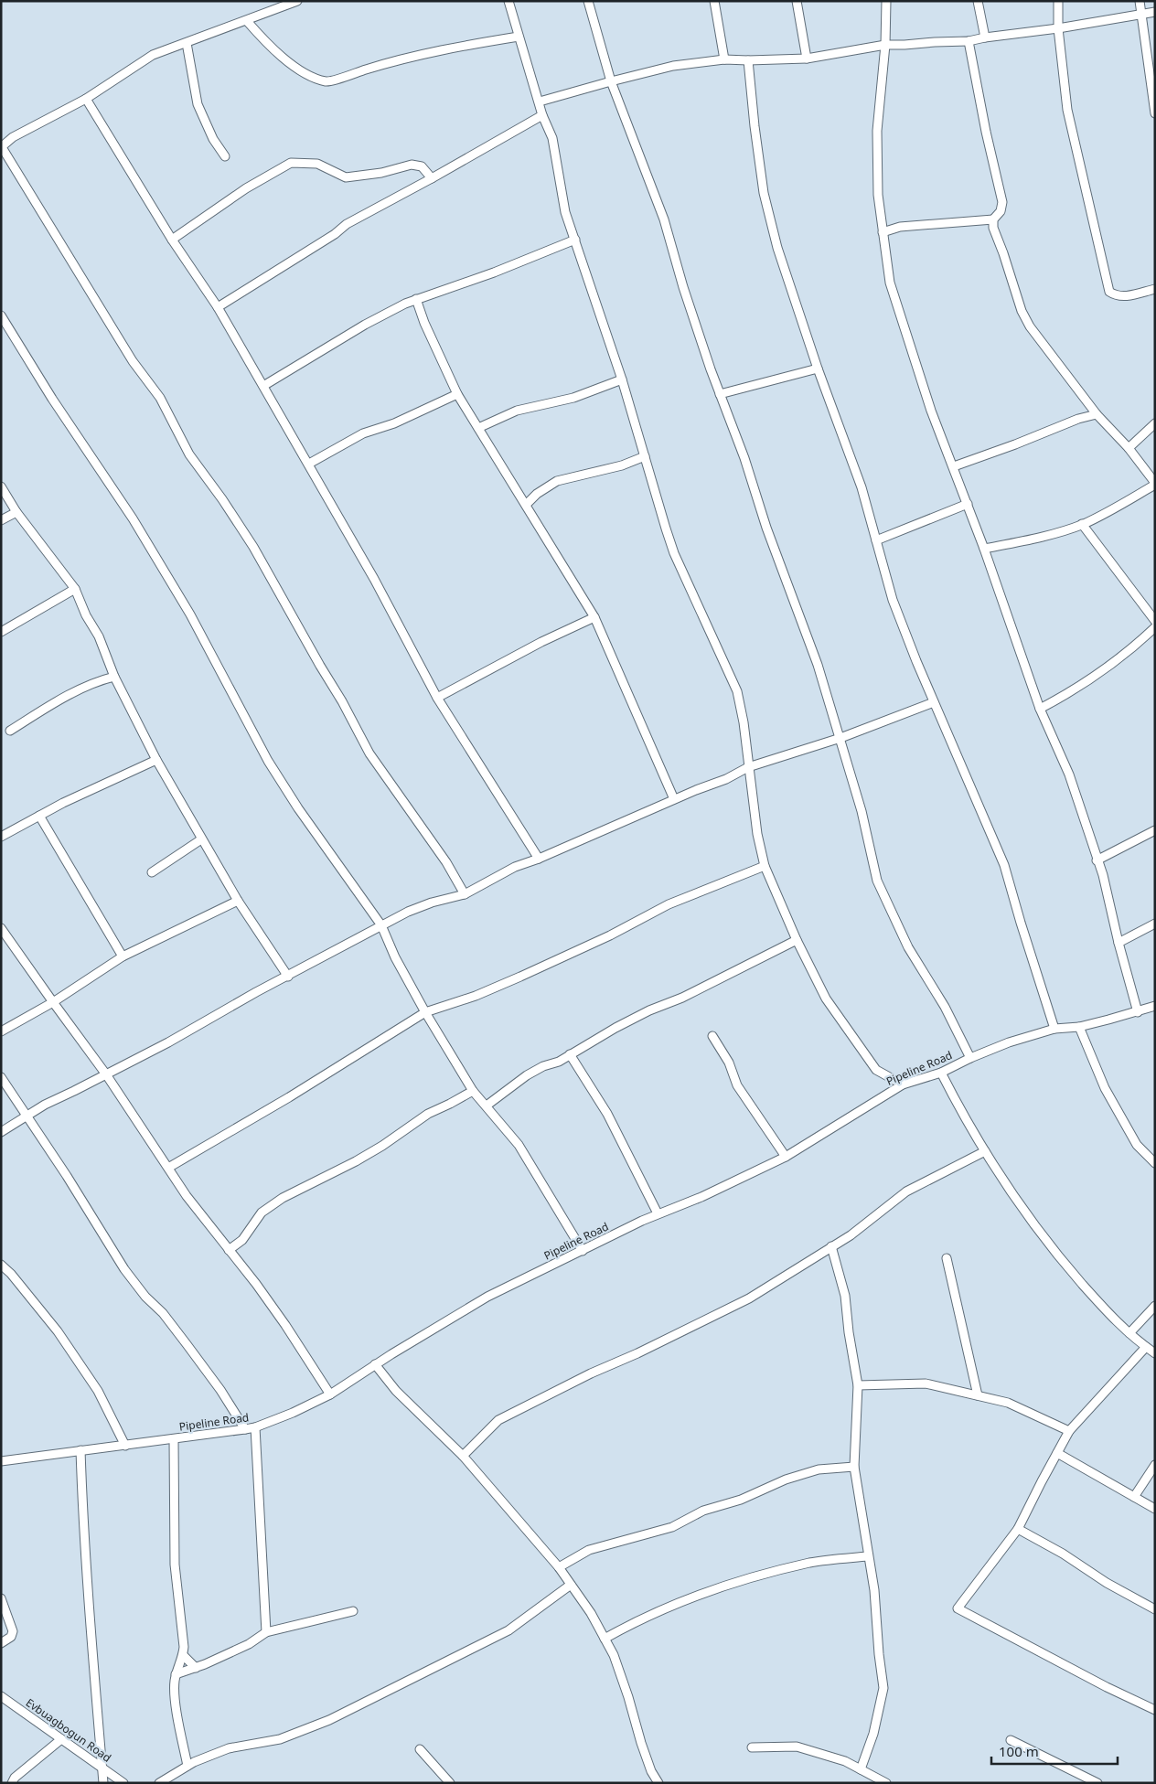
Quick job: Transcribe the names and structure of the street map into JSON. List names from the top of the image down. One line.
{"streets":{"street":["Pipeline Road","Evbuagbogun Road"]},"scale_bar":"100 m"}
